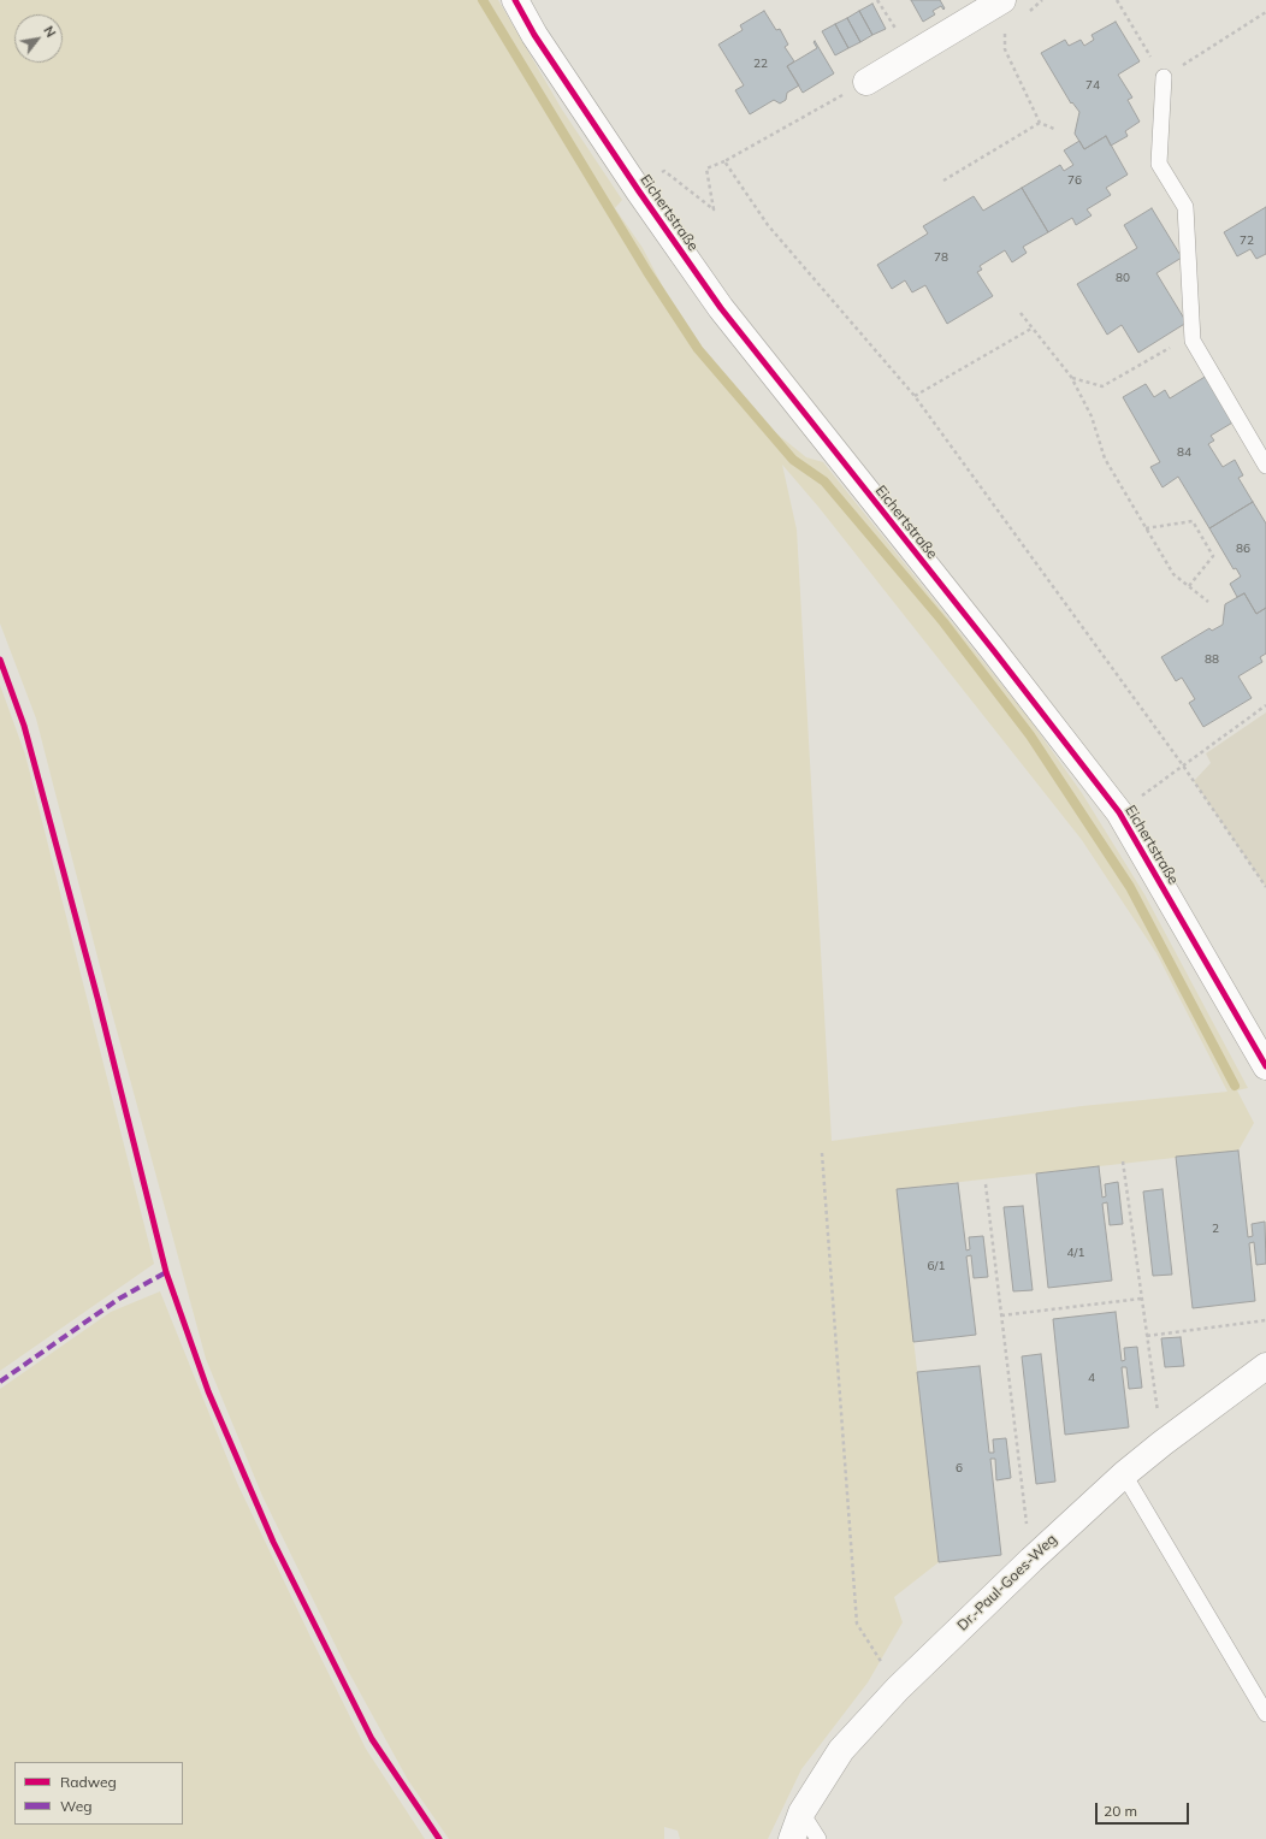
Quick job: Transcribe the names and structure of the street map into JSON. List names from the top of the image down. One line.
{"streets":{"street":["Eichertstraße","Dr.-Paul-Goes-Weg"]},"house_numbers":["22","74","76","72","78","80","84","86","88","2","4/1","6/1","4","6"],"legend":["Radweg","Weg"],"scale_bar":"20 m","north":"top right"}
